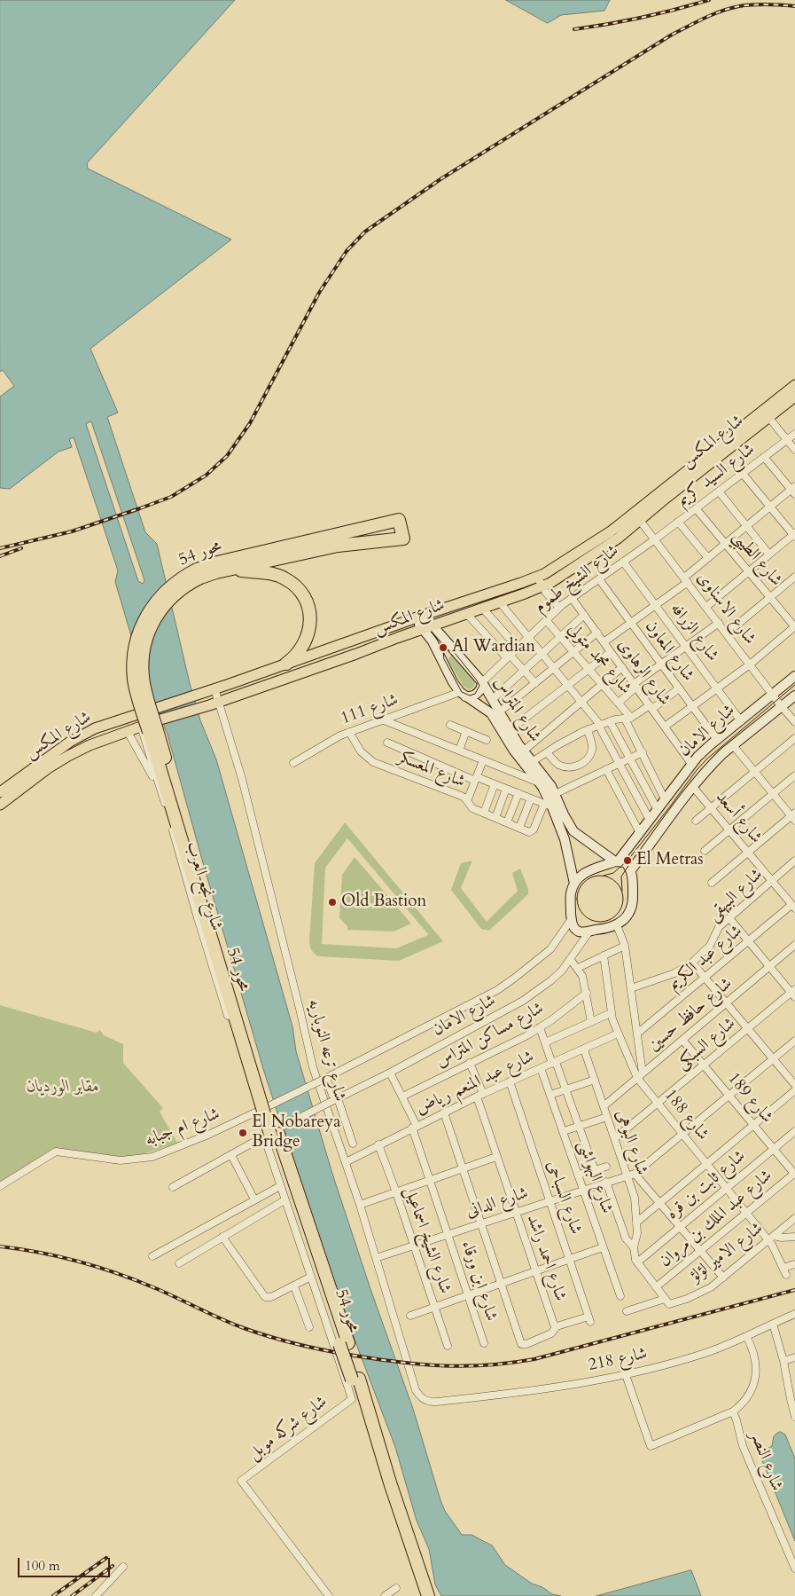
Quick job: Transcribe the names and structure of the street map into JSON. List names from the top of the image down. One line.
{"streets":{"highway":["محور 54"],"main road":["شارع المكس"],"street":["شارع السيد كريم","شارع الطيبي","شارع الشيخ طموم","شارع الاسناوى","شارع الزرافه","شارع المعاون","شارع محمد متولي","شارع الرهاوى","شارع 111","شارع المتراس","شارع الامان","شارع المعسكر","شارع أسعد","شارع نجع العرب","شارع البيهقى","شارع عبد الكريم","شارع حافظ حسين","شارع مساكن المتراس","شارع السبكى","شارع ترعه النوباريه","شارع عبد المنعم رياض","شارع 189","شارع 188","شارع ام جبابه","شارع البوهى","شارع البهواشى","شارع ثابت بن قره","شارع السباحى","شارع الدانى","شارع عبد الملك بن مروان","شارع الشيخ اسماعيل","شارع الامير لؤلؤ","شارع احمد راشد","شارع ابن ورقاء","شارع 218","شارع شركه موبل","شارع النصر"]},"crossings":[["شارع المكس","محور 54"],["شارع المكس","شارع الاسناوى"],["شارع المكس","شارع المتراس"],["شارع المكس","شارع نجع العرب"],["شارع المكس","شارع ترعه النوباريه"],["شارع السيد كريم","شارع الطيبي"],["شارع السيد كريم","شارع الشيخ طموم"],["شارع السيد كريم","شارع الاسناوى"],["محور 54","شارع الامان"],["محور 54","شارع نجع العرب"],["محور 54","شارع ام جبابه"],["شارع الشيخ طموم","شارع الاسناوى"],["شارع الشيخ طموم","شارع الزرافه"],["شارع الشيخ طموم","شارع المعاون"],["شارع الشيخ طموم","شارع محمد متولي"],["شارع الشيخ طموم","شارع الرهاوى"],["شارع الشيخ طموم","شارع المتراس"],["شارع الاسناوى","شارع الامان"],["شارع الزرافه","شارع الامان"],["شارع المعاون","شارع الامان"],["شارع محمد متولي","شارع الامان"],["شارع الرهاوى","شارع الامان"],["شارع 111","شارع المتراس"],["شارع 111","شارع المعسكر"],["شارع المتراس","شارع الامان"],["شارع الامان","شارع أسعد"],["شارع الامان","شارع ام جبابه"],["شارع الامان","شارع ابن ورقاء"],["شارع أسعد","شارع البيهقى"],["شارع أسعد","شارع عبد الكريم"],["شارع حافظ حسين","شارع 189"],["شارع حافظ حسين","شارع 188"],["شارع حافظ حسين","شارع البوهى"],["شارع مساكن المتراس","شارع احمد راشد"],["شارع مساكن المتراس","شارع ابن ورقاء"],["شارع السبكى","شارع 189"],["شارع السبكى","شارع 188"],["شارع السبكى","شارع البوهى"],["شارع ترعه النوباريه","شارع عبد المنعم رياض"],["شارع ترعه النوباريه","شارع الدانى"],["شارع ترعه النوباريه","شارع 218"],["شارع عبد المنعم رياض","شارع 188"],["شارع عبد المنعم رياض","شارع البوهى"],["شارع عبد المنعم رياض","شارع البهواشى"],["شارع عبد المنعم رياض","شارع السباحى"],["شارع عبد المنعم رياض","شارع الشيخ اسماعيل"],["شارع عبد المنعم رياض","شارع احمد راشد"],["شارع عبد المنعم رياض","شارع ابن ورقاء"],["شارع 189","شارع ثابت بن قره"],["شارع 189","شارع عبد الملك بن مروان"],["شارع 188","شارع ثابت بن قره"],["شارع 188","شارع عبد الملك بن مروان"],["شارع 188","شارع الامير لؤلؤ"],["شارع البوهى","شارع الدانى"],["شارع البهواشى","شارع الدانى"],["شارع السباحى","شارع الدانى"],["شارع السباحى","شارع احمد راشد"],["شارع الدانى","شارع الشيخ اسماعيل"],["شارع الدانى","شارع احمد راشد"],["شارع الدانى","شارع ابن ورقاء"]],"parks":["مقابر الورديان"],"places":["Al Wardian","El Metras","Old Bastion","El Nobareya Bridge"],"scale_bar":"100 m"}
